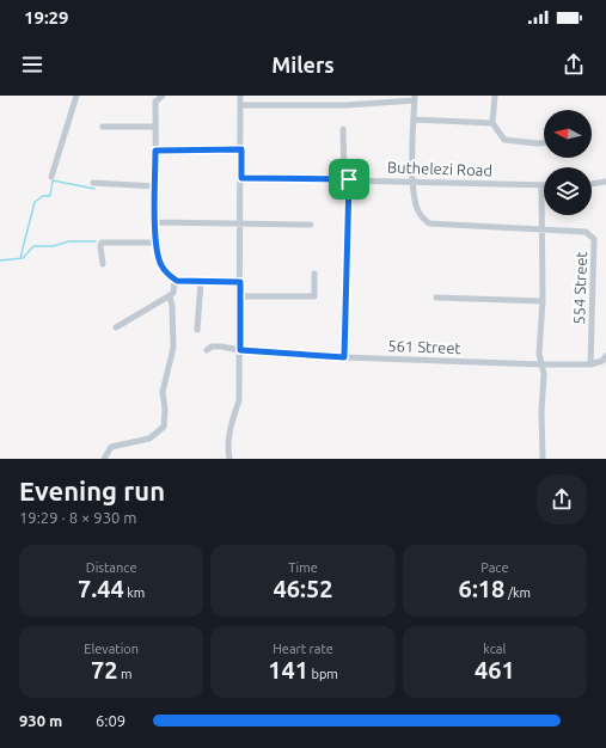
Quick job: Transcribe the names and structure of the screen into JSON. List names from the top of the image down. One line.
{"streets":{"street":["Buthelezi Road","554 Street","561 Street"]},"crossings":[["554 Street","561 Street"]],"north":"left","page":{"status":"19:29","header":"Milers","heading":["Evening run","19:29 · 8 × 930 m"],"stats":[["Distance","7.44 km"],["Time","46:52"],["Pace","6:18 /km"],["Elevation","72 m"],["Heart rate","141 bpm"],["kcal","461"]],"list":[{"name":"930 m","note":"6:09"}]}}
